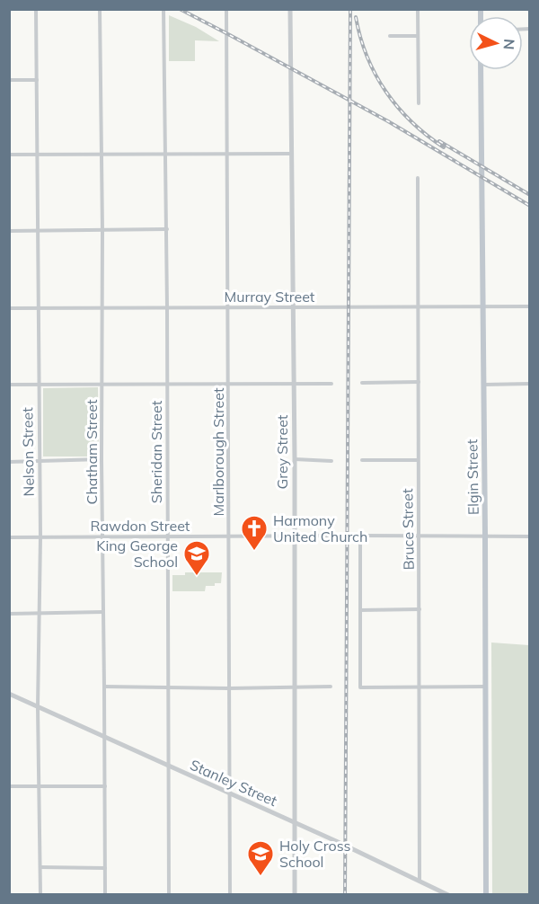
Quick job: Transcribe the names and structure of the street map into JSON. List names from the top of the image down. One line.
{"streets":{"main road":["Elgin Street"],"street":["Murray Street","Nelson Street","Chatham Street","Sheridan Street","Marlborough Street","Grey Street","Rawdon Street","Bruce Street","Stanley Street"]},"crossings":[["Murray Street","Nelson Street"],["Murray Street","Chatham Street"],["Murray Street","Sheridan Street"],["Murray Street","Marlborough Street"],["Murray Street","Grey Street"],["Murray Street","Elgin Street"],["Murray Street","Bruce Street"],["Nelson Street","Rawdon Street"],["Nelson Street","Stanley Street"],["Chatham Street","Rawdon Street"],["Chatham Street","Stanley Street"],["Sheridan Street","Rawdon Street"],["Sheridan Street","Stanley Street"],["Marlborough Street","Rawdon Street"],["Marlborough Street","Stanley Street"],["Grey Street","Rawdon Street"],["Grey Street","Stanley Street"],["Elgin Street","Rawdon Street"],["Rawdon Street","Bruce Street"],["Bruce Street","Stanley Street"]],"places":{"church":["Harmony United Church"],"school or university":["King George School","Holy Cross School"]},"north":"right"}
